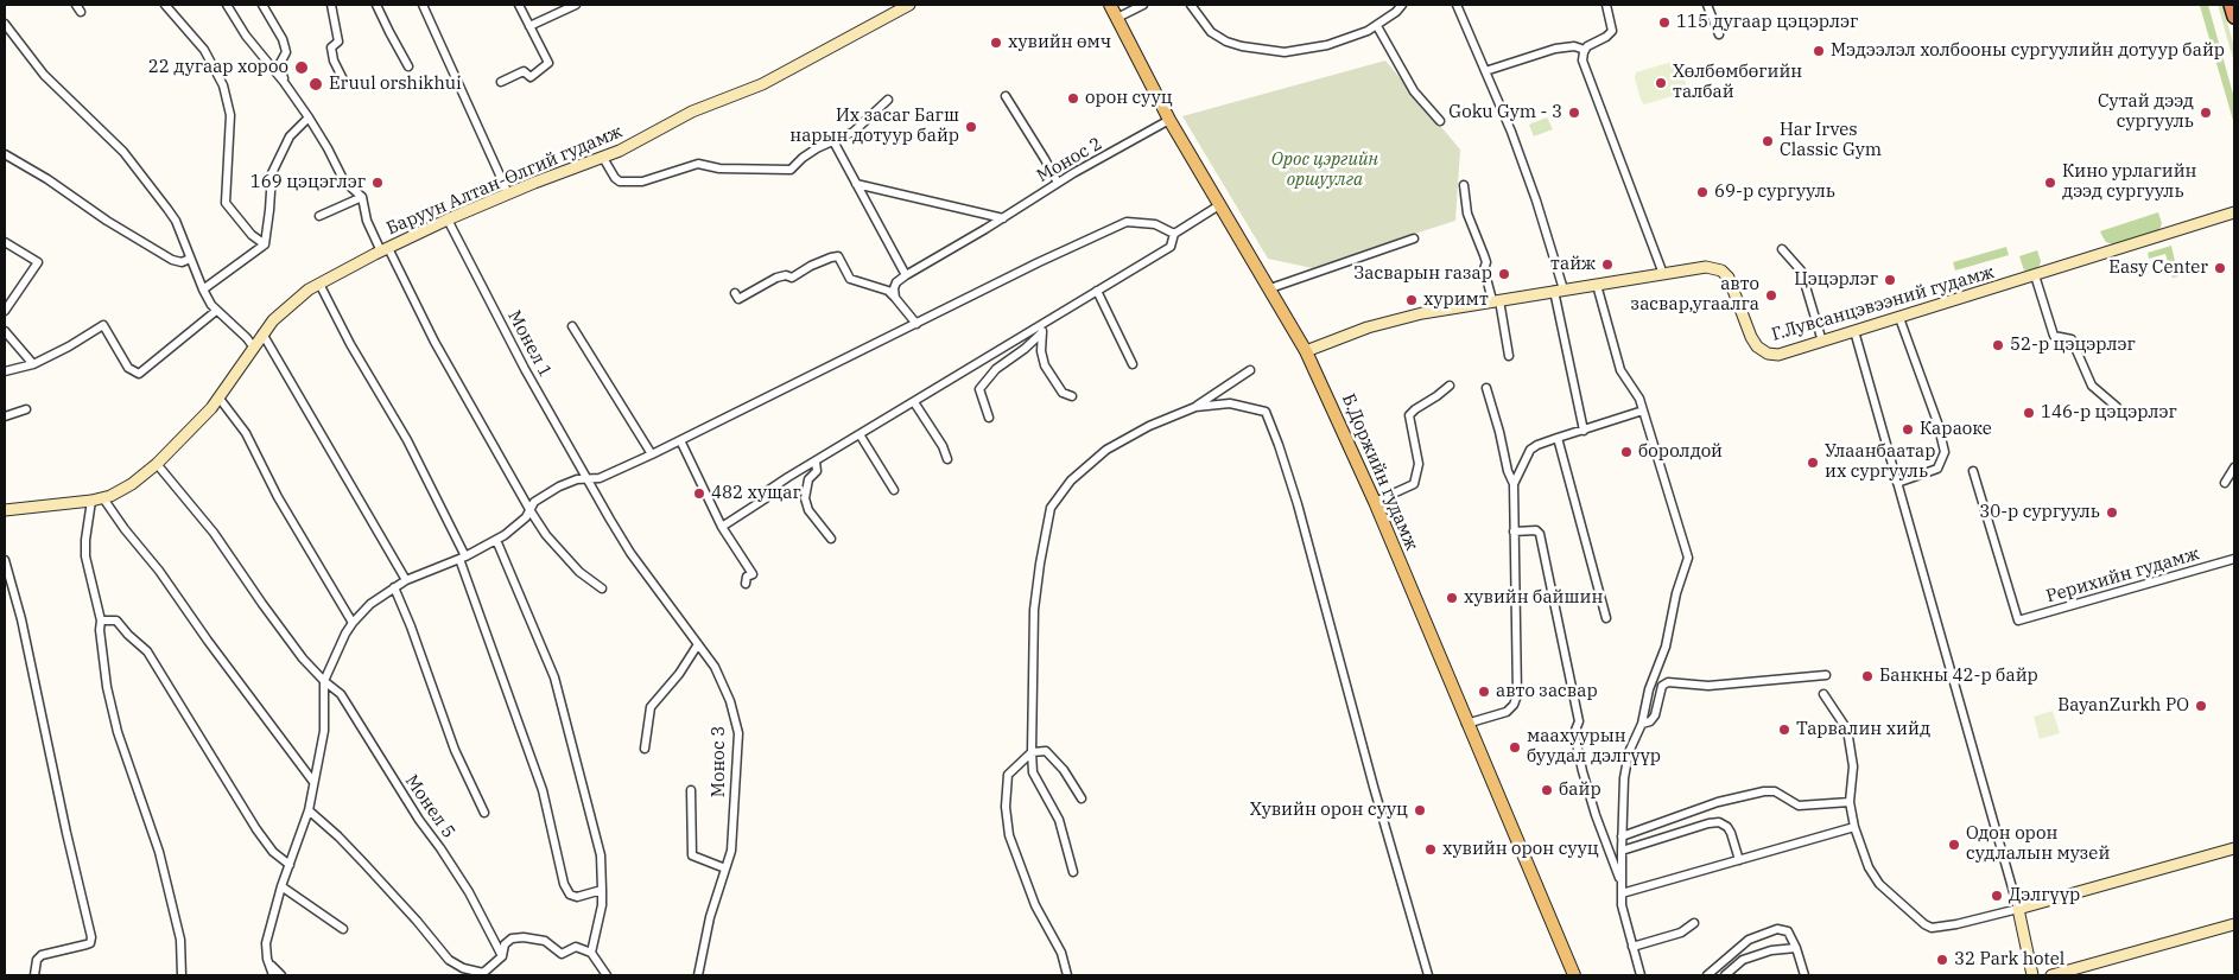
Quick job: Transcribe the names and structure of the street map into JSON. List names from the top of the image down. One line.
{"streets":{"main road":["Б.Доржийн гудамж"],"street":["Монос 2","Баруун Алтан-Өлгий гудамж","Г.Лувсанцэвээний гудамж","Монел 1","Рерихийн гудамж","Монос 3","Монел 5"]},"crossings":[["Монос 2","Б.Доржийн гудамж"],["Баруун Алтан-Өлгий гудамж","Монел 1"],["Баруун Алтан-Өлгий гудамж","Монел 5"],["Г.Лувсанцэвээний гудамж","Б.Доржийн гудамж"],["Монел 1","Монос 3"]],"parks":["Орос цэргийн оршуулга"],"places":["115 дугаар цэцэрлэг","хувийн өмч","Мэдээлэл холбооны сургуулийн дотуур байр","22 дугаар хороо","Хөлбөмбөгийн талбай","Eruul orshikhui","орон сууц","Goku Gym - 3","Сутай дээд сургууль","Их засаг Багш нарын дотуур байр","Har Irves Classic Gym","169 цэцэглэг","Кино урлагийн дээд сургууль","69-р сургууль","тайж","Easy Center","Засварын газар","Цэцэрлэг","авто засвар,угаалга","хуримт","52-р цэцэрлэг","146-р цэцэрлэг","Караоке","боролдой","Улаанбаатар их сургууль","482 хущаг","30-р сургууль","хувийн байшин","Банкны 42-р байр","авто засвар","BayanZurkh PO","Тарвалин хийд","маахуурын буудал дэлгүүр","байр","Хувийн орон сууц","Одон орон судлалын музей","хувийн орон сууц","Дэлгүүр","32 Park hotel"]}
